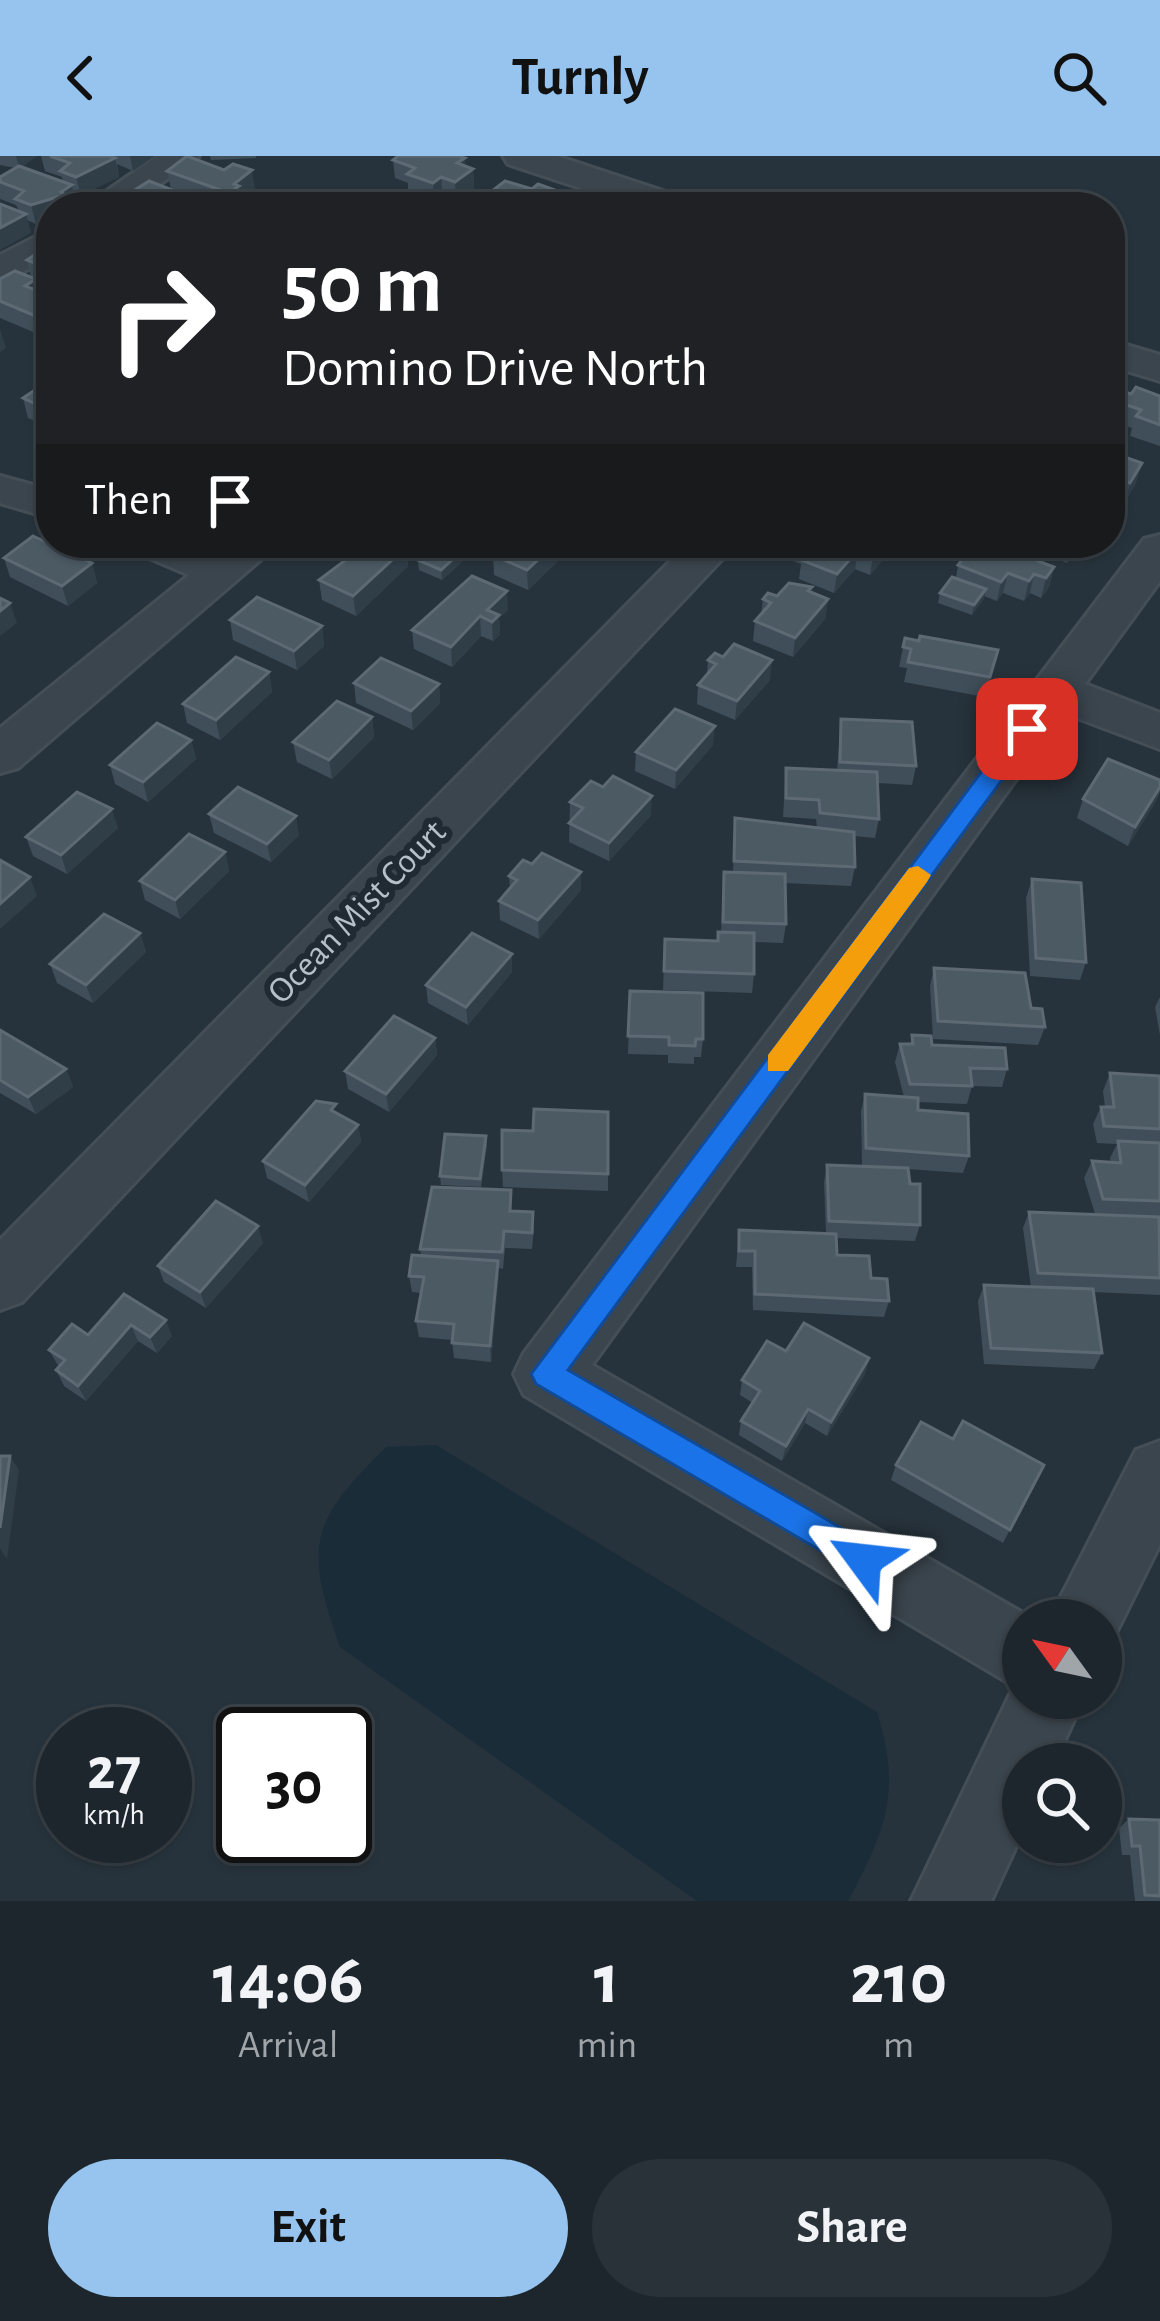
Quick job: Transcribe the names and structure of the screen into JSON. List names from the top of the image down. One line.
{"streets":{"street":["Ocean Mist Court"]},"north":"top left","page":{"header":"Turnly","turn":["50 m","Domino Drive North"],"then":"Then","speed":"27 km/h","limit":"30","eta":["14:06","Arrival","1","min","210","m"],"buttons":["Exit","Share"]}}
